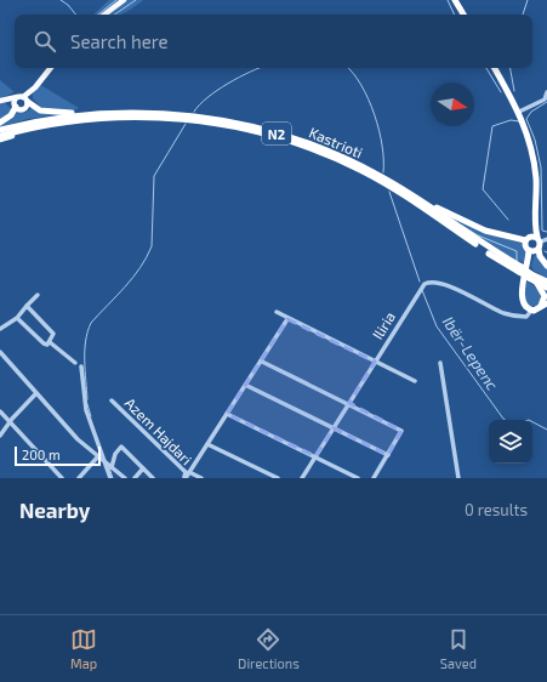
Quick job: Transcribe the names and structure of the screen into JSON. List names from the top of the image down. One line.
{"streets":{"highway":["N2","Kastrioti"],"street":["Iliria","Azem Hajdari"]},"crossings":[["N2","Kastrioti"]],"water":["Ibër-Lepenc"],"scale_bar":"200 m","north":"right","page":{"search":"Search here","scale":"200 m","heading":["Nearby","0 results"],"nav":["Map","Directions","Saved"]}}
